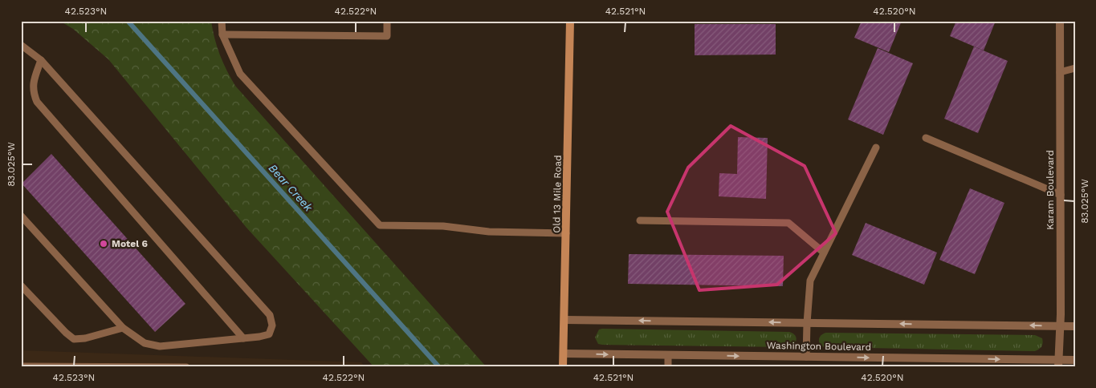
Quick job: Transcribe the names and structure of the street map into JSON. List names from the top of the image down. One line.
{"streets":{"street":["Karam Boulevard","Old 13 Mile Road","Washington Boulevard"]},"crossings":[["Karam Boulevard","Washington Boulevard"],["Old 13 Mile Road","Washington Boulevard"]],"water":["Bear Creek"],"places":["Motel 6"],"coordinates":["42.523°N","42.522°N","42.521°N","42.520°N","83.025°W"]}
